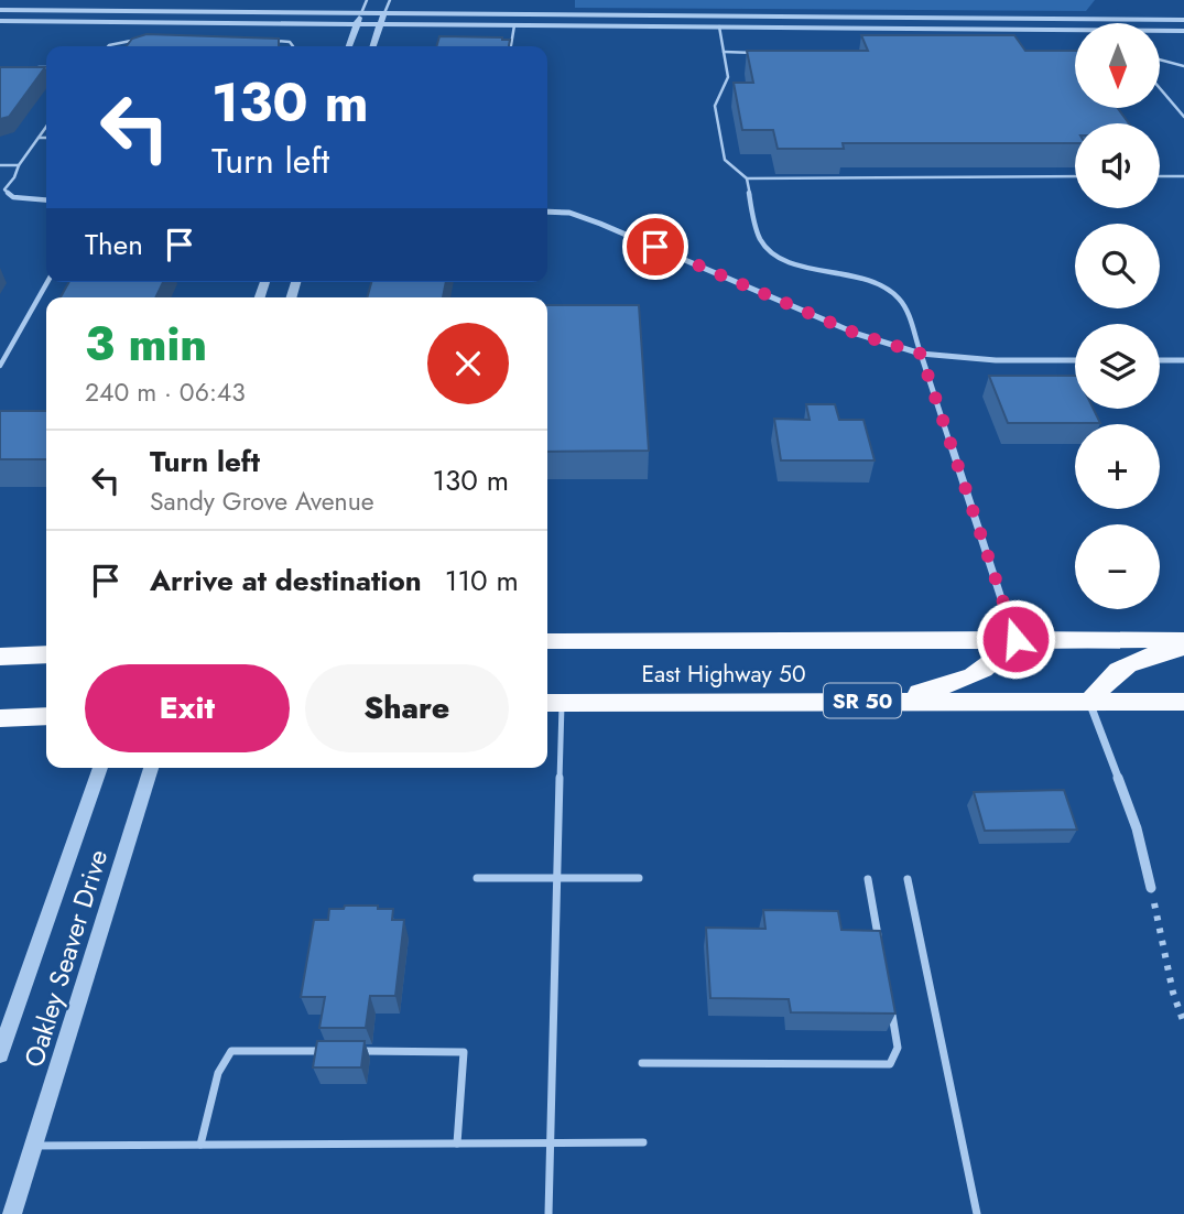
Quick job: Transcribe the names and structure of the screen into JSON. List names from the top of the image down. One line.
{"streets":{"highway":["East Highway 50","SR 50"],"street":["Oakley Seaver Drive"]},"north":"bottom","page":{"map_buttons":["+","−"],"turn":["130 m","Turn left"],"then":"Then","heading":["3 min","240 m · 06:43"],"list":[{"name":"Turn left","note":"Sandy Grove Avenue","value":"130 m"},{"name":"Arrive at destination","value":"110 m"}],"buttons":["Exit","Share"]}}
